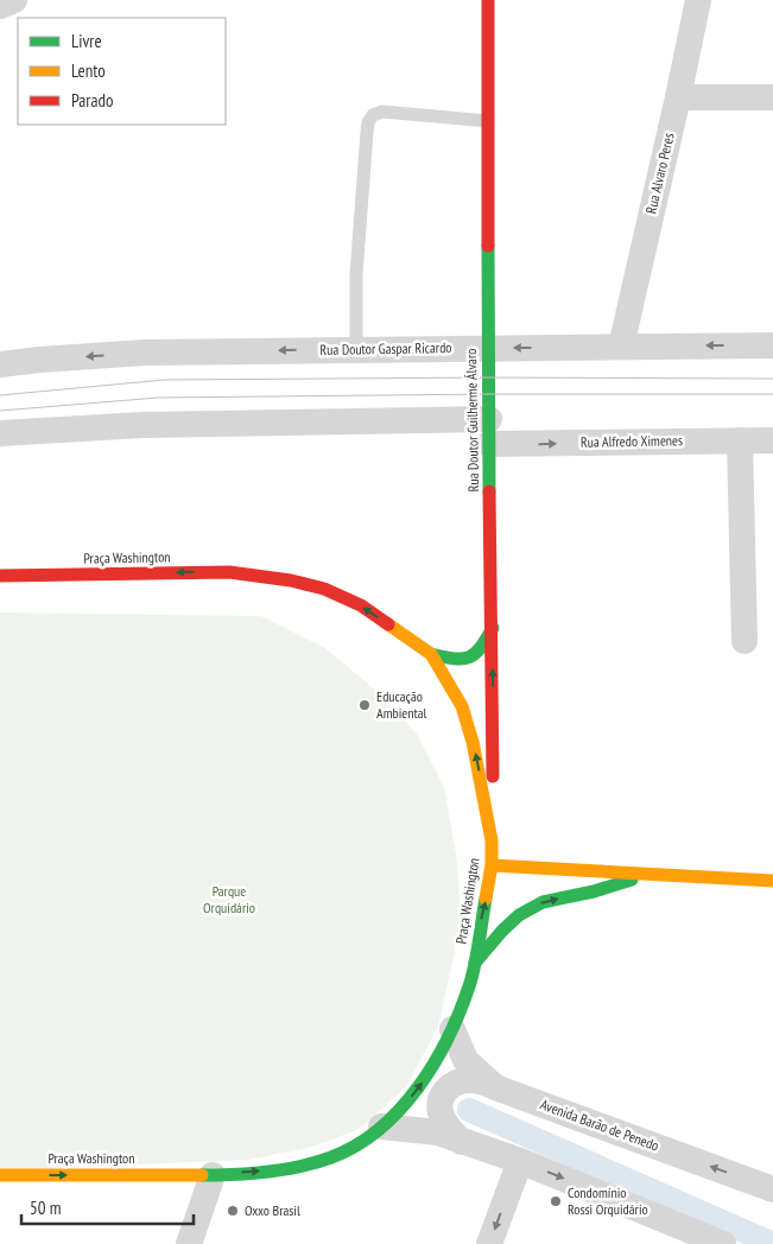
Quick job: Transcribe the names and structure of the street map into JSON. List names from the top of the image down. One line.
{"streets":{"street":["Rua Alvaro Peres","Rua Doutor Gaspar Ricardo","Rua Doutor Guilherme Álvaro","Rua Alfredo Ximenes","Praça Washington","Avenida Barão de Penedo"]},"crossings":[["Rua Alvaro Peres","Rua Doutor Gaspar Ricardo"],["Rua Doutor Gaspar Ricardo","Rua Doutor Guilherme Álvaro"],["Rua Doutor Guilherme Álvaro","Rua Alfredo Ximenes"],["Rua Doutor Guilherme Álvaro","Praça Washington"],["Praça Washington","Avenida Barão de Penedo"]],"one_way":["Rua Doutor Gaspar Ricardo"],"parks":["Parque Orquidário"],"places":["Educação Ambiental","Condomínio Rossi Orquidário","Oxxo Brasil"],"legend":["Livre","Lento","Parado"],"scale_bar":"50 m"}
